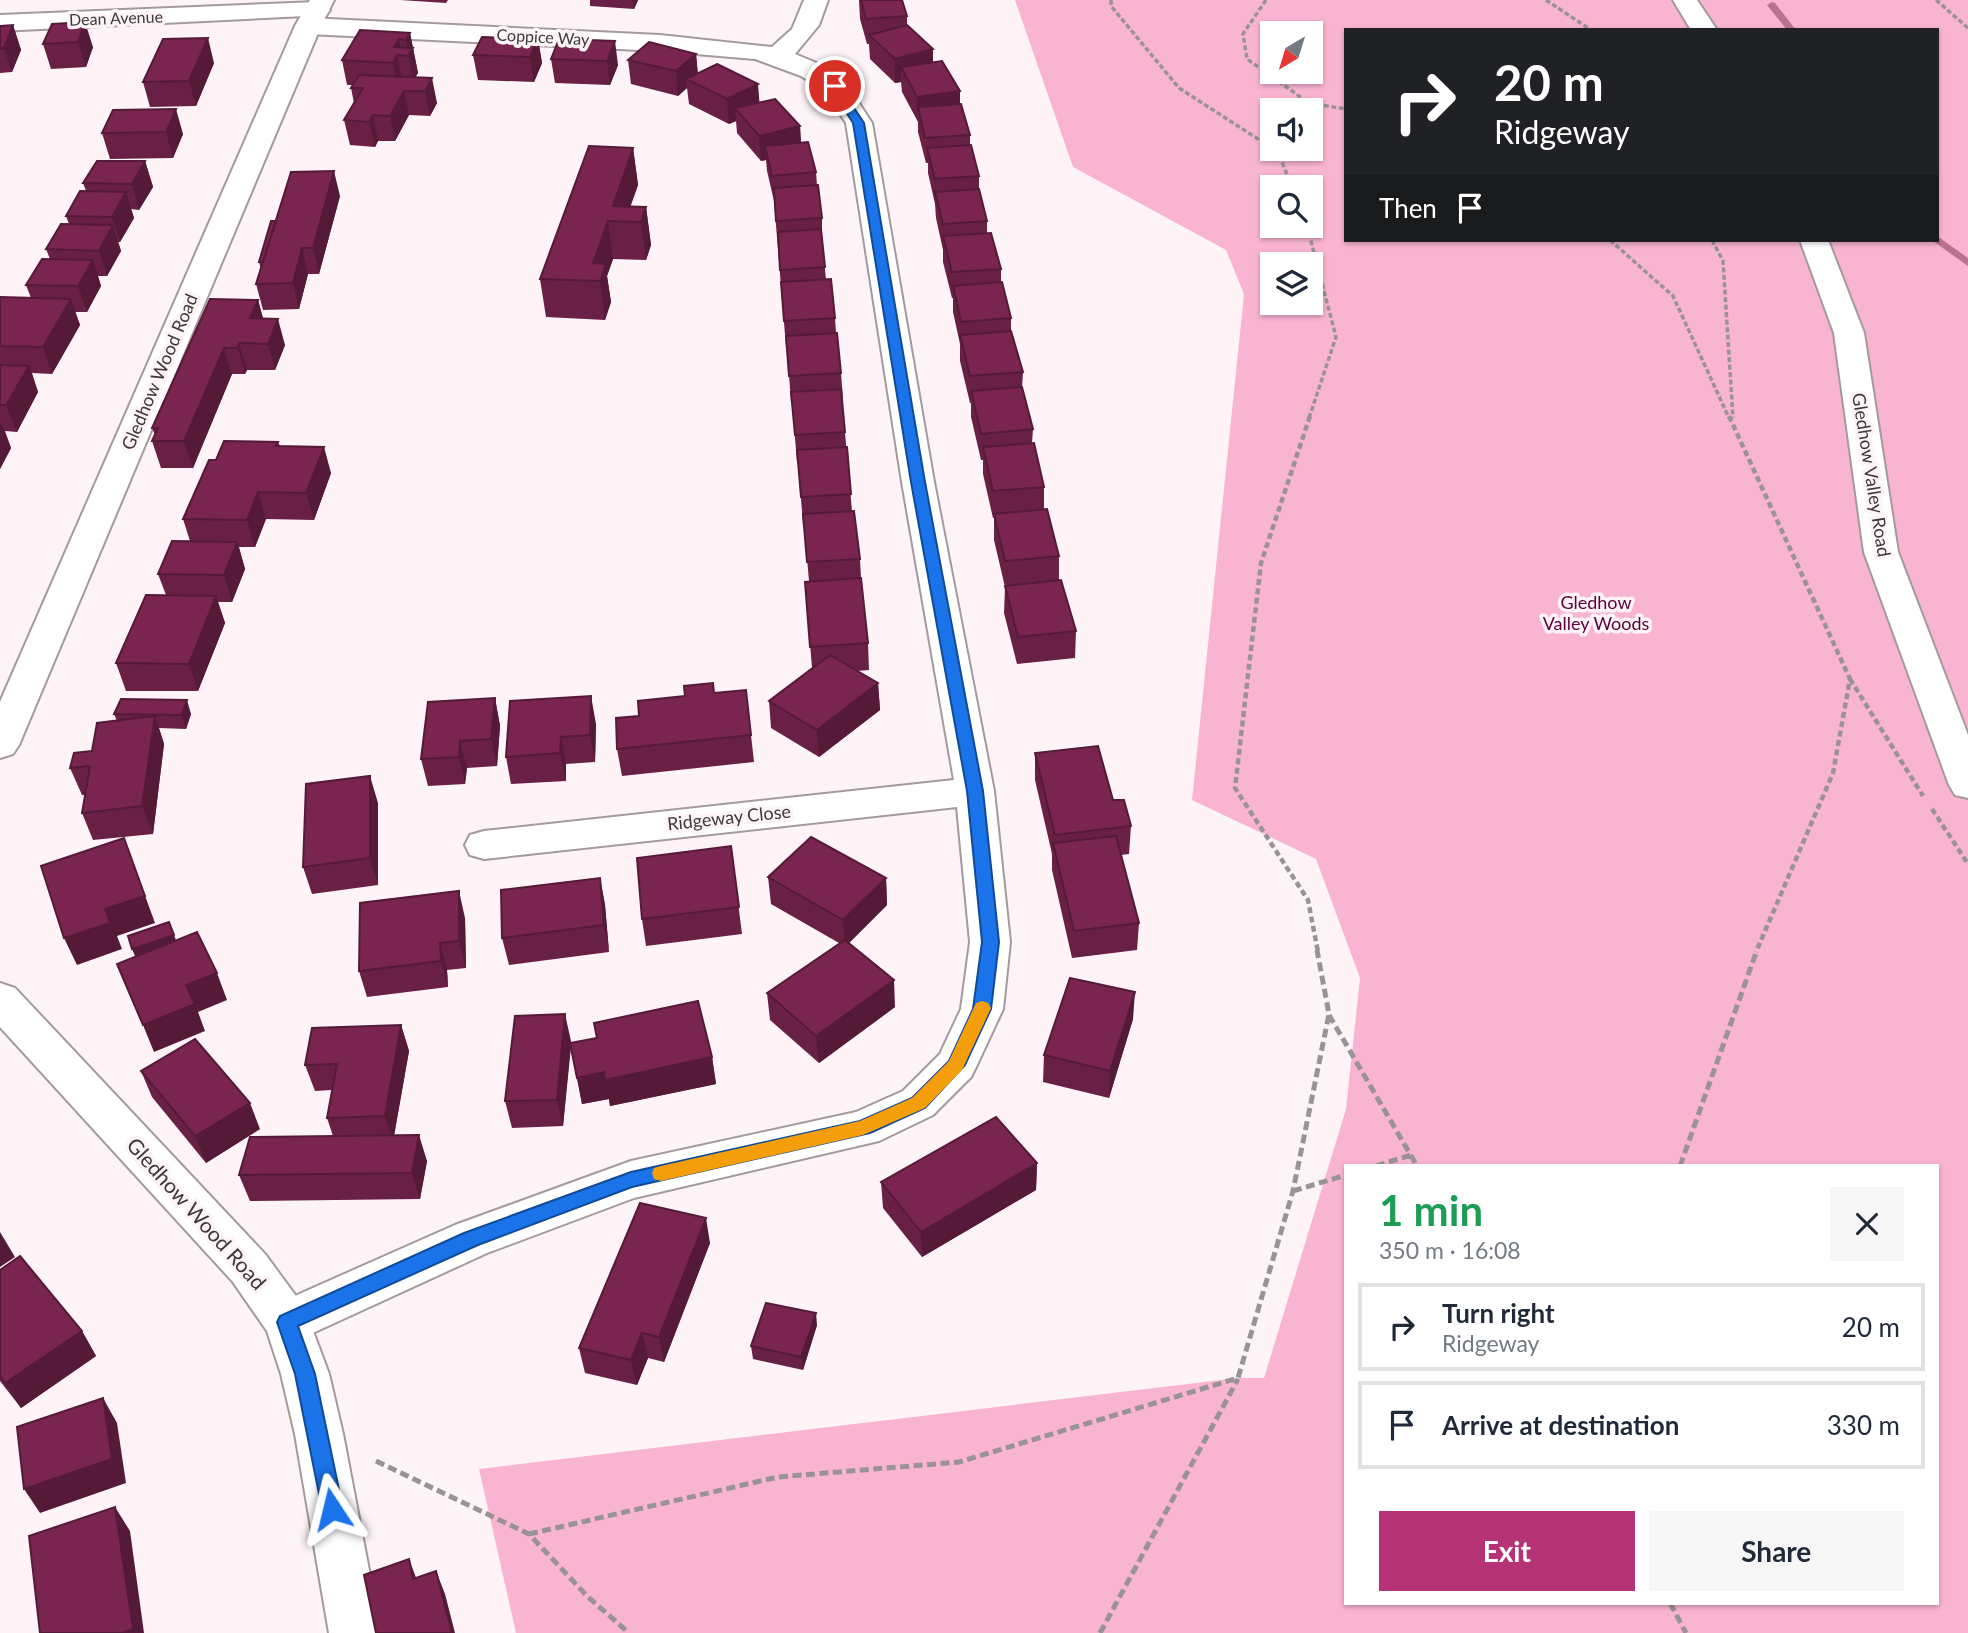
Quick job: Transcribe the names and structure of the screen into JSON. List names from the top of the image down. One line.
{"streets":{"street":["Dean Avenue","Coppice Way","Gledhow Wood Road","Gledhow Valley Road","Ridgeway Close"]},"crossings":[["Dean Avenue","Coppice Way"],["Dean Avenue","Gledhow Wood Road"],["Coppice Way","Gledhow Wood Road"],["Coppice Way","Ridgeway Close"]],"parks":["Gledhow Valley Woods"],"north":"bottom left","page":{"turn":["20 m","Ridgeway"],"then":"Then","heading":["1 min","350 m · 16:08"],"list":[{"name":"Turn right","note":"Ridgeway","value":"20 m"},{"name":"Arrive at destination","value":"330 m"}],"buttons":["Exit","Share"]}}
